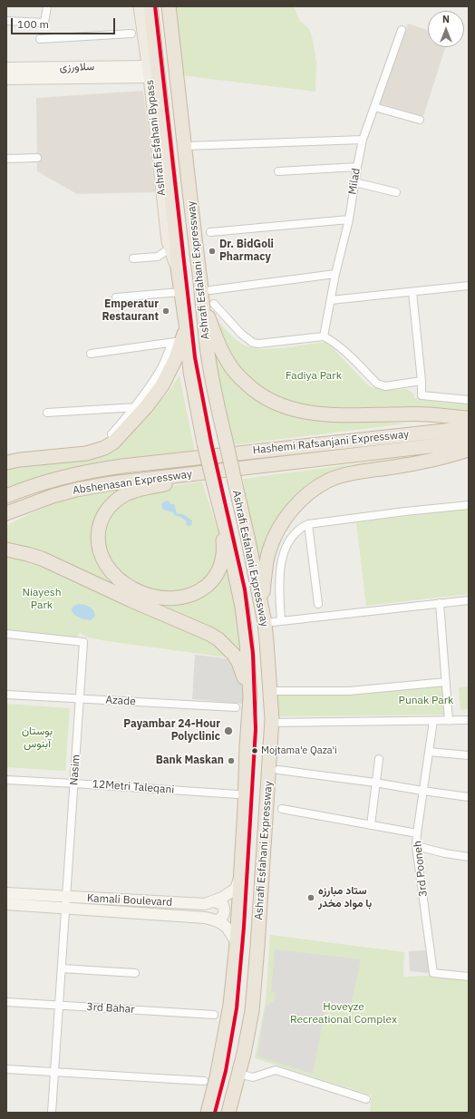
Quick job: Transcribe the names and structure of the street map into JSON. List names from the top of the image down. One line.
{"streets":{"highway":["Ashrafi Esfahani Expressway","Hashemi Rafsanjani Expressway","Abshenasan Expressway"],"main road":["Ashrafi Esfahani Bypass"],"street":["سلاورزی","Milad","Azade","Nasim","12Metri Taleqani","3rd Pooneh","Kamali Boulevard","3rd Bahar"]},"crossings":[["سلاورزی","Ashrafi Esfahani Bypass"],["Ashrafi Esfahani Bypass","Ashrafi Esfahani Expressway"],["Ashrafi Esfahani Expressway","Kamali Boulevard"],["Hashemi Rafsanjani Expressway","Abshenasan Expressway"],["Azade","Nasim"],["Nasim","12Metri Taleqani"],["Nasim","Kamali Boulevard"],["Nasim","3rd Bahar"]],"parks":["Fadiya Park","Niayesh Park","Punak Park","بوستان آبنوس","Hoveyze Recreational Complex"],"places":["Dr. BidGoli Pharmacy","Emperatur Restaurant","Payambar 24-Hour Polyclinic","Mojtama'e Qaza'i","Bank Maskan","ستاد مبارزه با مواد مخدر"],"scale_bar":"100 m","north":"top"}
